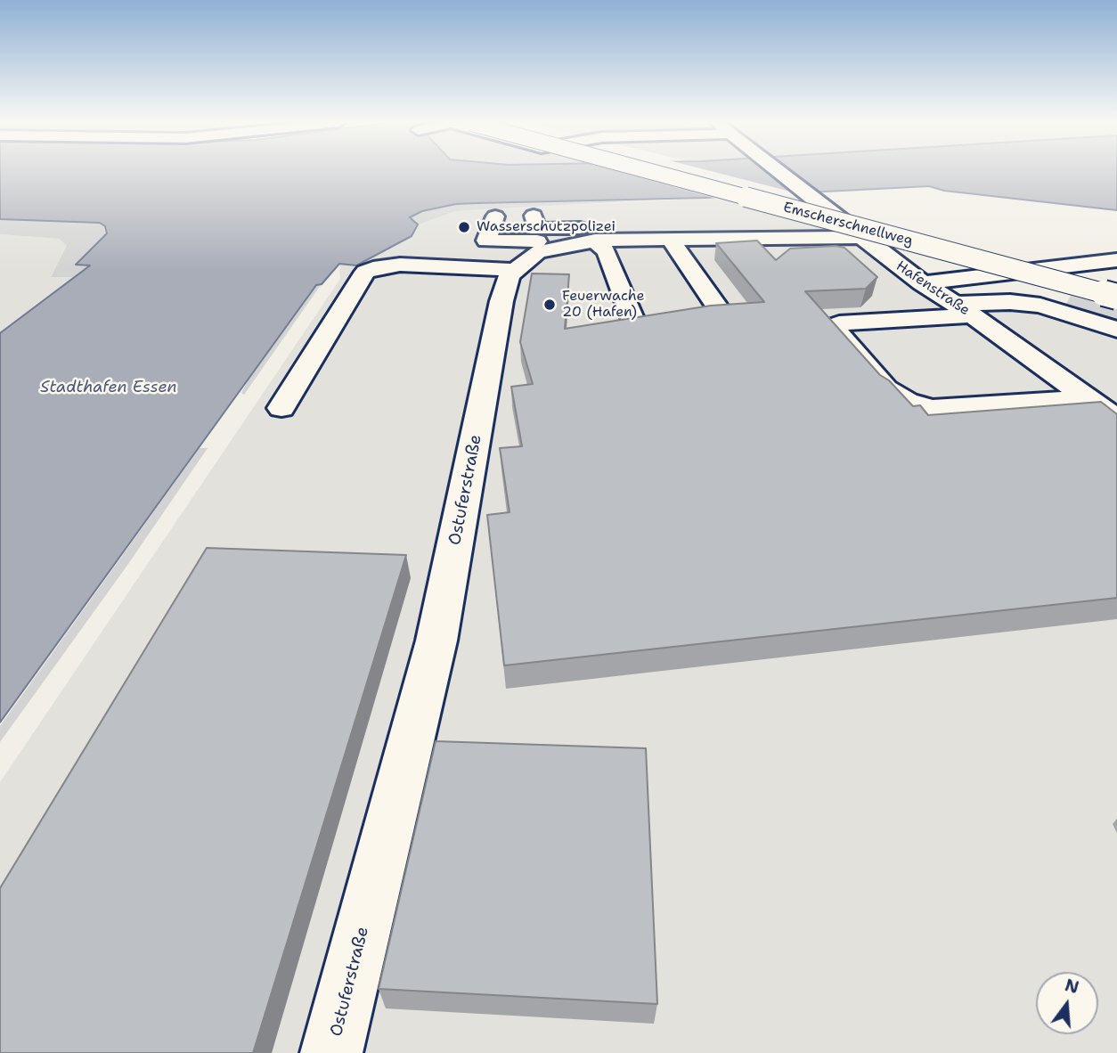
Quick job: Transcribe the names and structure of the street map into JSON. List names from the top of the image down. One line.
{"streets":{"main road":["Emscherschnellweg","Hafenstraße","Ostuferstraße"]},"crossings":[["Hafenstraße","Ostuferstraße"]],"water":["Stadthafen Essen"],"places":["Wasserschutzpolizei","Feuerwache 20 (Hafen)"],"north":"top"}
